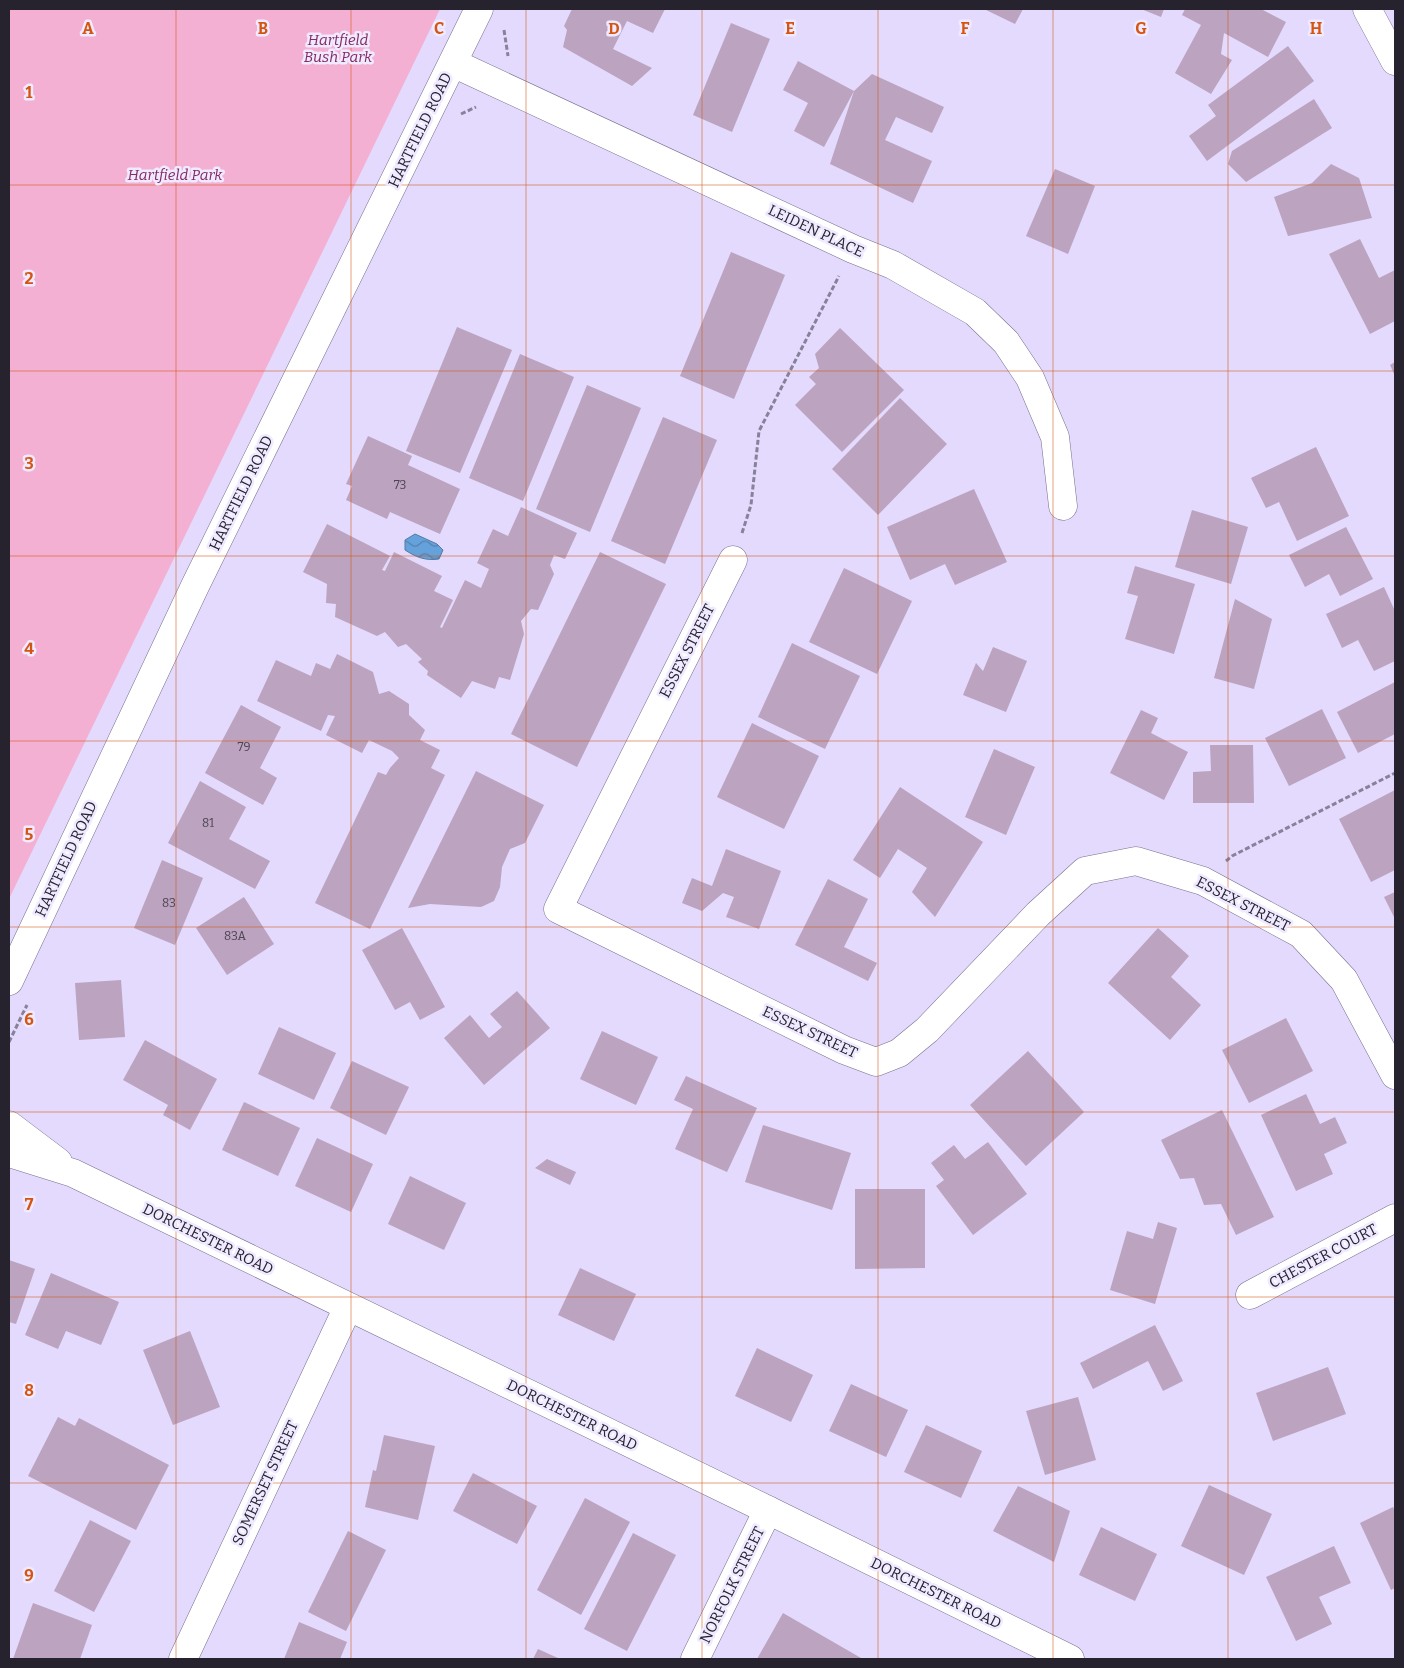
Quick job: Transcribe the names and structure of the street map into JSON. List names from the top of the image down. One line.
{"streets":{"street":["HARTFIELD ROAD","LEIDEN PLACE","ESSEX STREET","DORCHESTER ROAD","CHESTER COURT","SOMERSET STREET","NORFOLK STREET"]},"crossings":[["HARTFIELD ROAD","LEIDEN PLACE"],["DORCHESTER ROAD","SOMERSET STREET"],["DORCHESTER ROAD","NORFOLK STREET"]],"parks":["Hartfield Bush Park","Hartfield Park"],"house_numbers":["73","79","81","83","83A"],"grid":{"columns":["A","B","C","D","E","F","G","H"],"rows":["1","2","3","4","5","6","7","8","9"]}}
